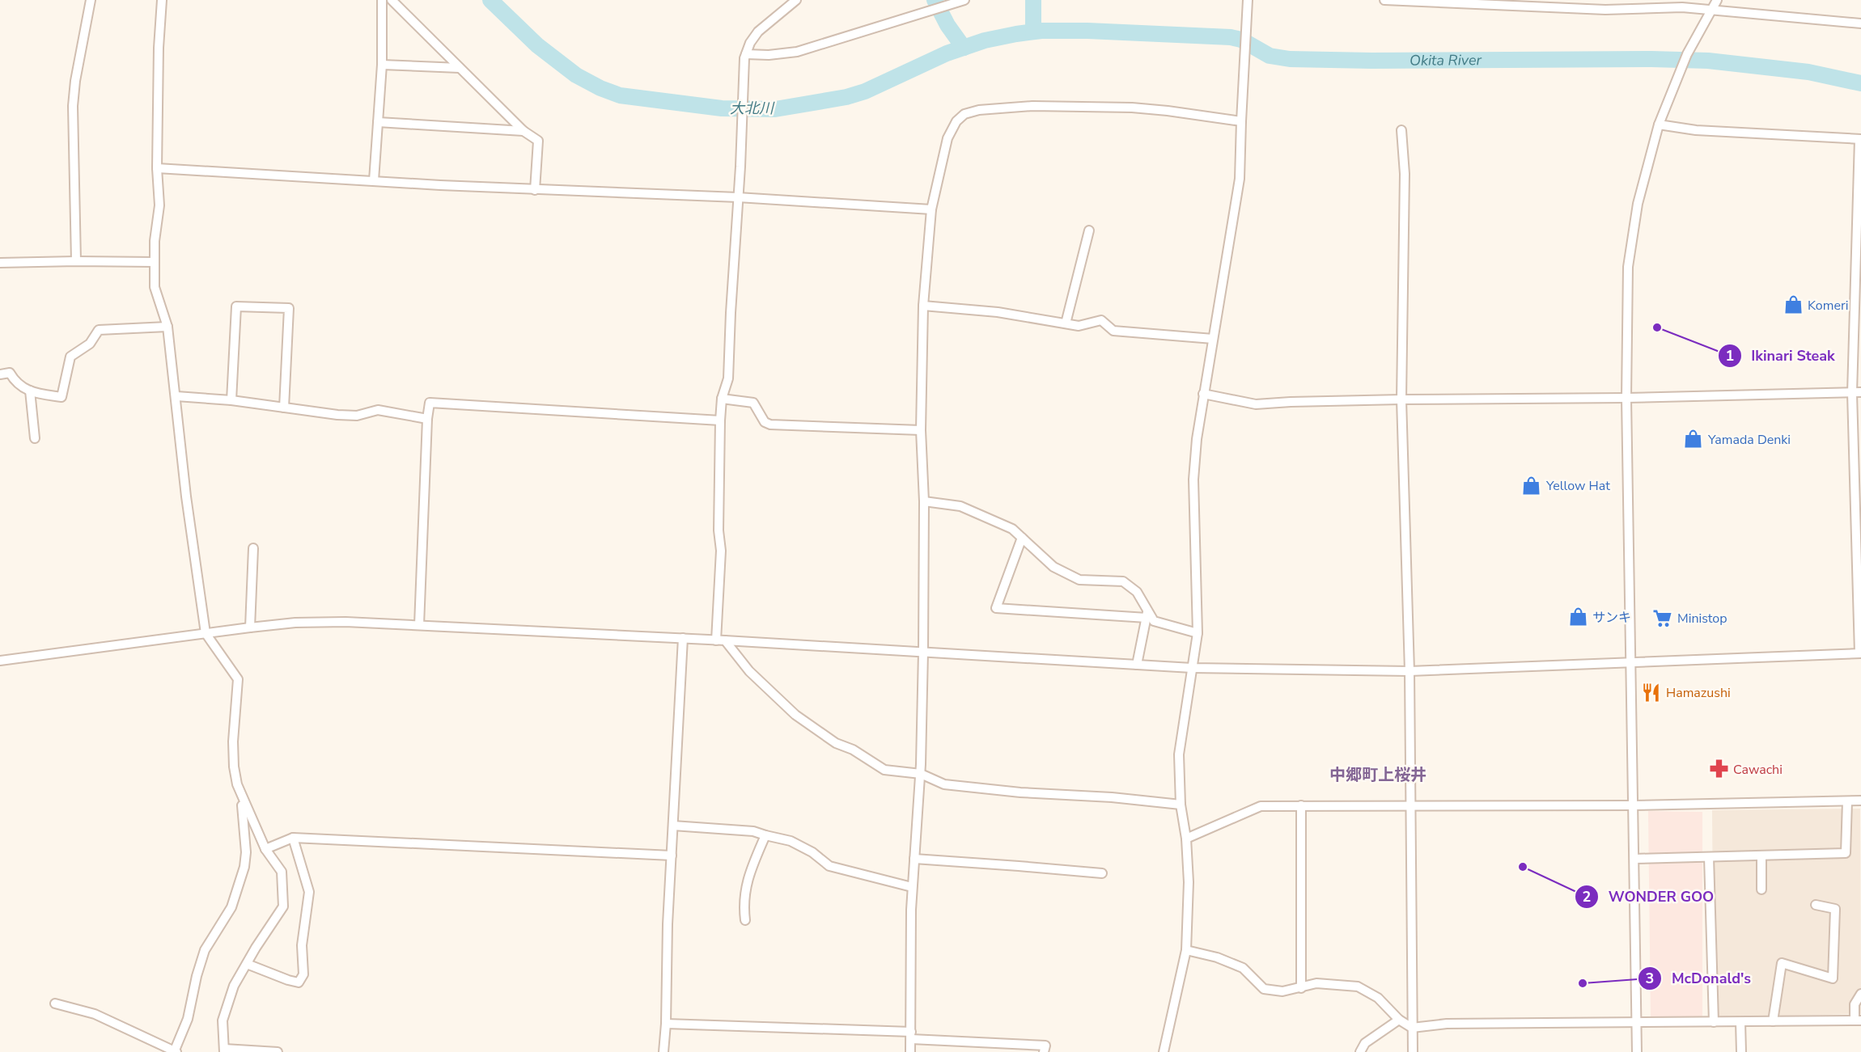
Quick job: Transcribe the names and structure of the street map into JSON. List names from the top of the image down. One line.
{"districts":["中郷町上桜井"],"water":["Okita River","大北川"],"places":{"shop":["Komeri","Yamada Denki","Yellow Hat","サンキ"],"other":["Ikinari Steak","WONDER GOO","McDonald's"],"supermarket":["Ministop"],"restaurant":["Hamazushi"],"pharmacy":["Cawachi"]}}
